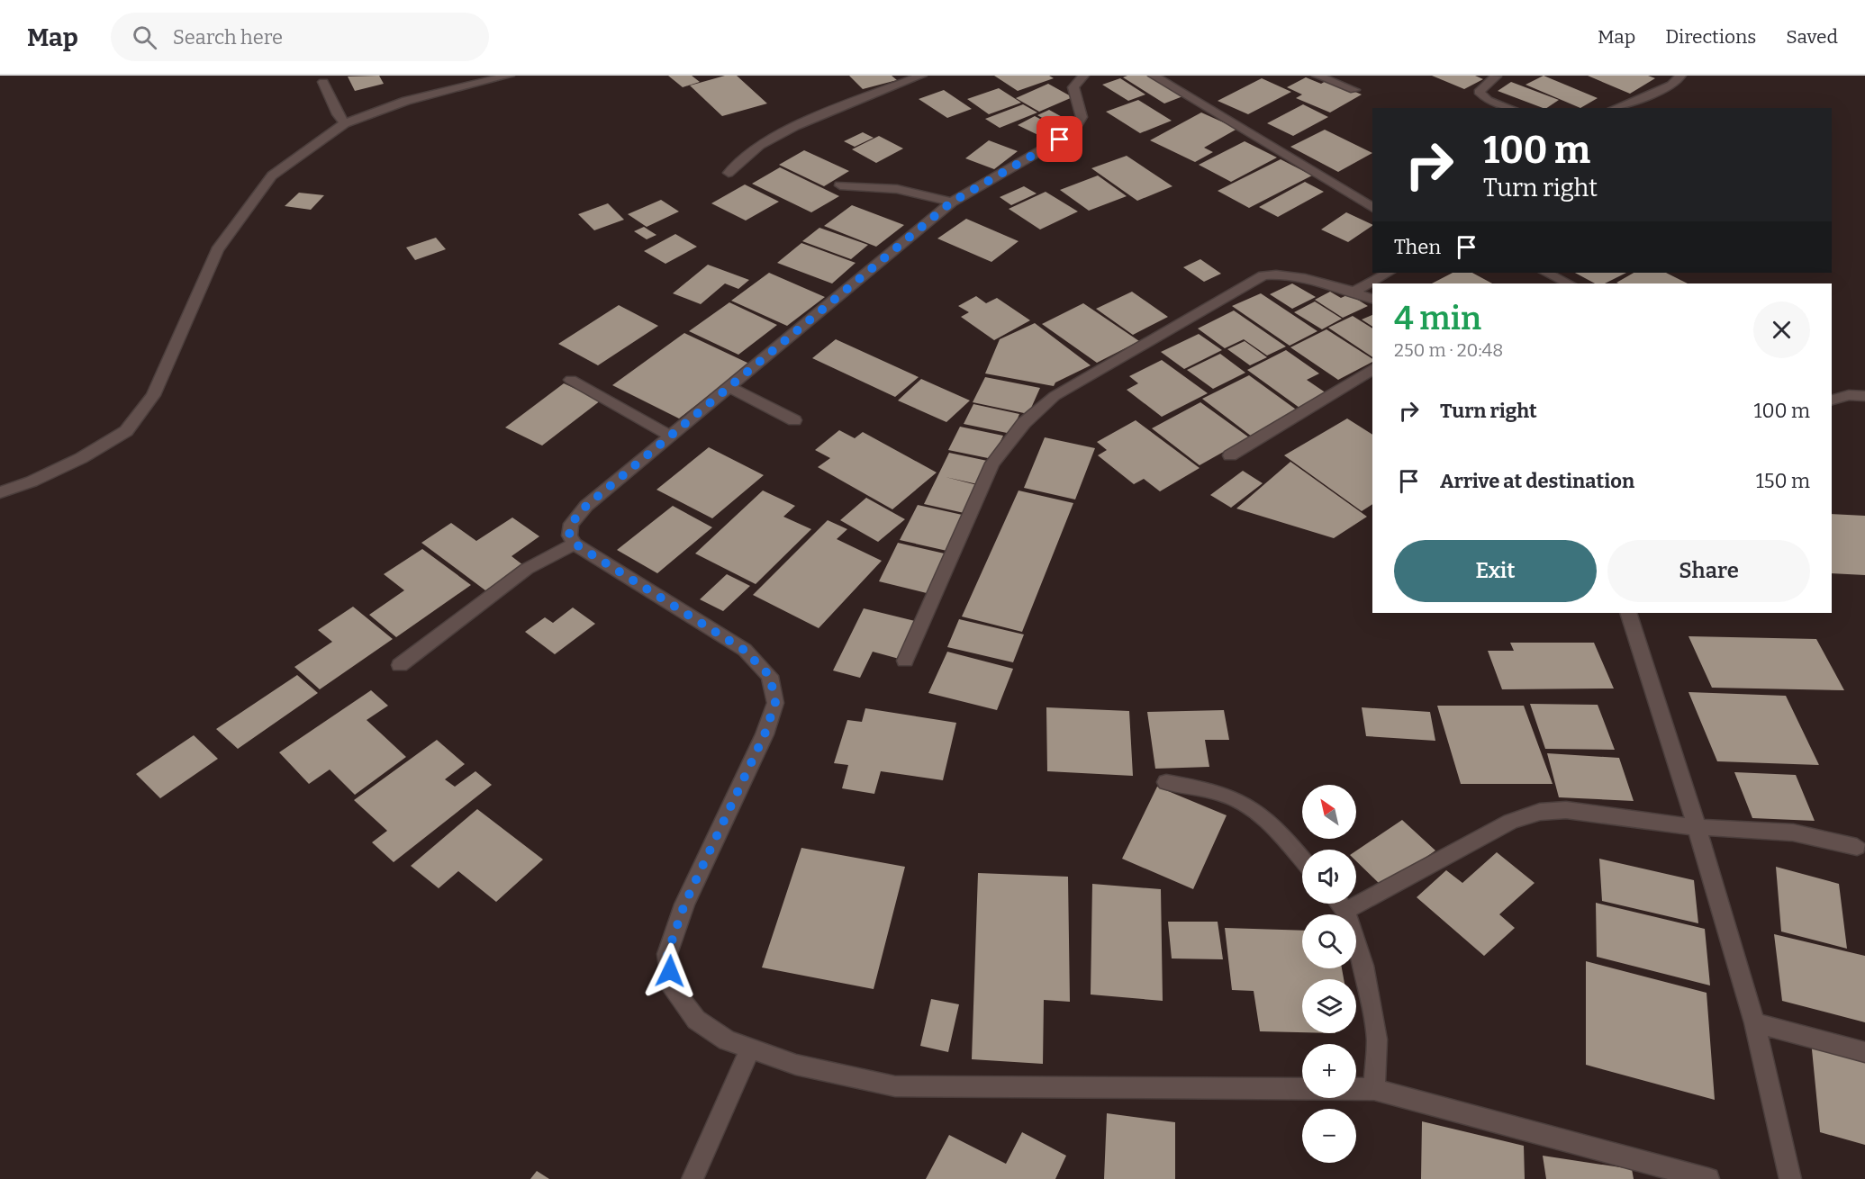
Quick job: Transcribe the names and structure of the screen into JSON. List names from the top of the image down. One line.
{"north":"top left","page":{"header":"Map","search":"Search here","nav":["Map","Directions","Saved"],"turn":["100 m","Turn right"],"then":"Then","heading":["4 min","250 m · 20:48"],"list":[{"name":"Turn right","value":"100 m"},{"name":"Arrive at destination","value":"150 m"}],"buttons":["Exit","Share"],"map_buttons":["+","−"]}}
